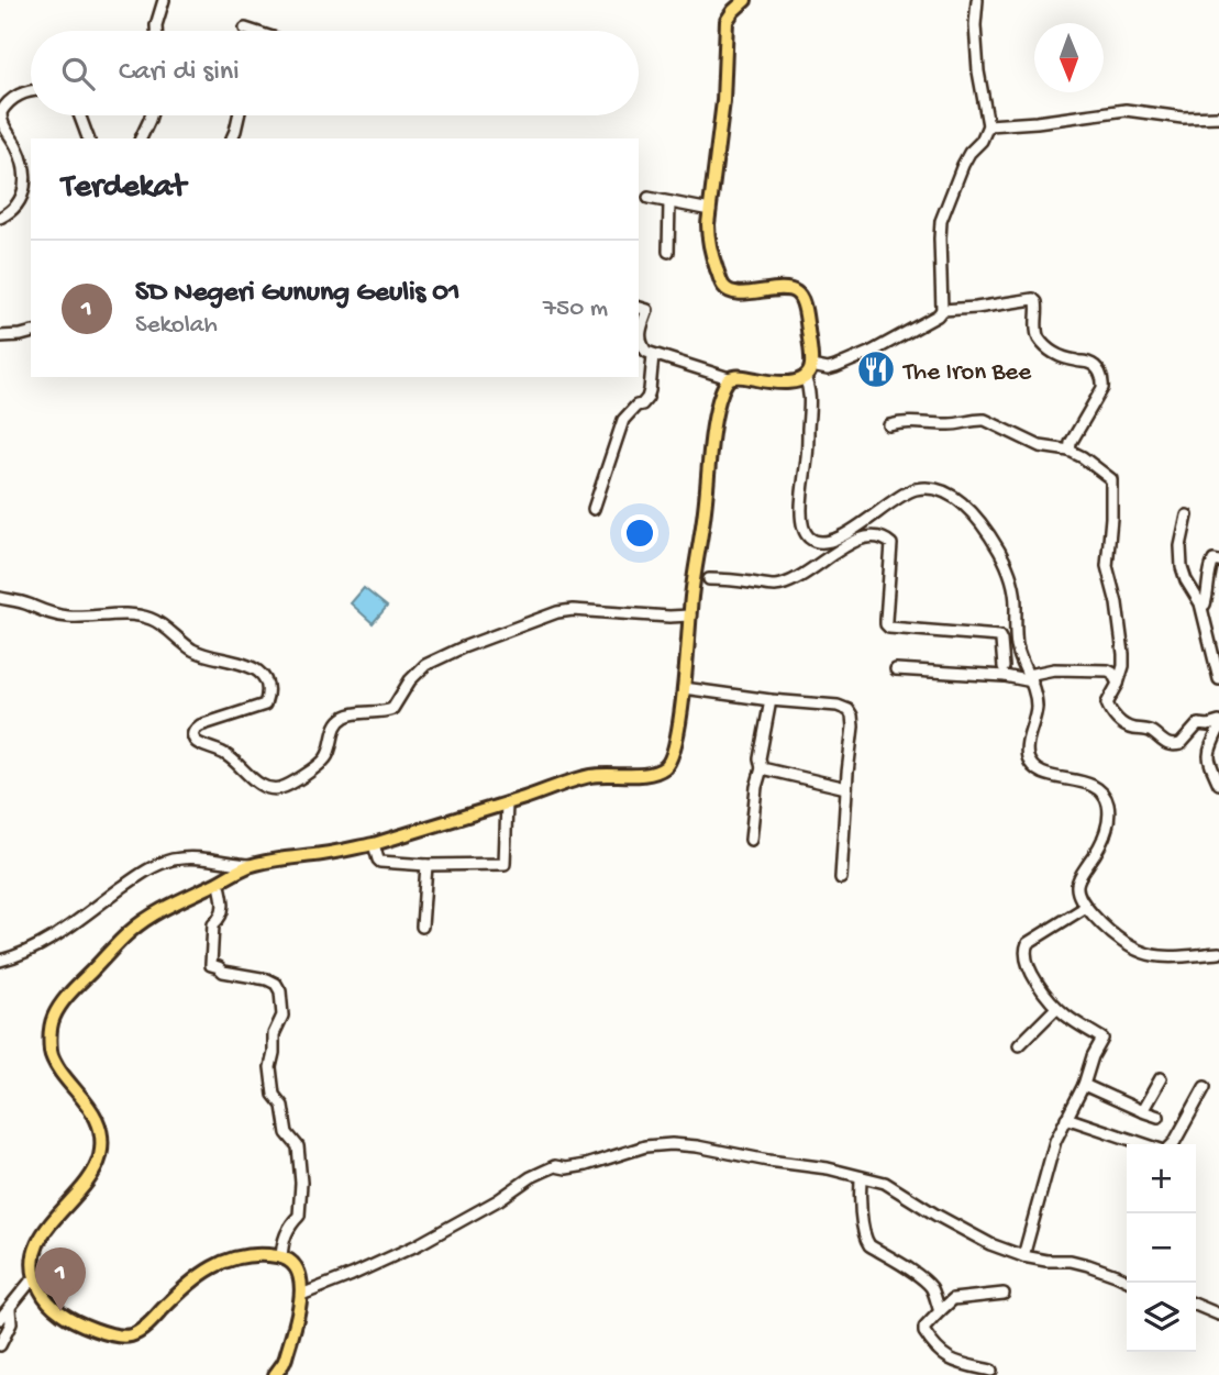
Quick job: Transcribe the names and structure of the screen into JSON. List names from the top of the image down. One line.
{"places":{"restaurant":["The Iron Bee"]},"north":"bottom","page":{"search":"Cari di sini","heading":"Terdekat","list":[{"mark":"1","name":"SD Negeri Gunung Geulis 01","note":"Sekolah","value":"750 m"}],"map_buttons":["+","−"],"pins":"1"}}
